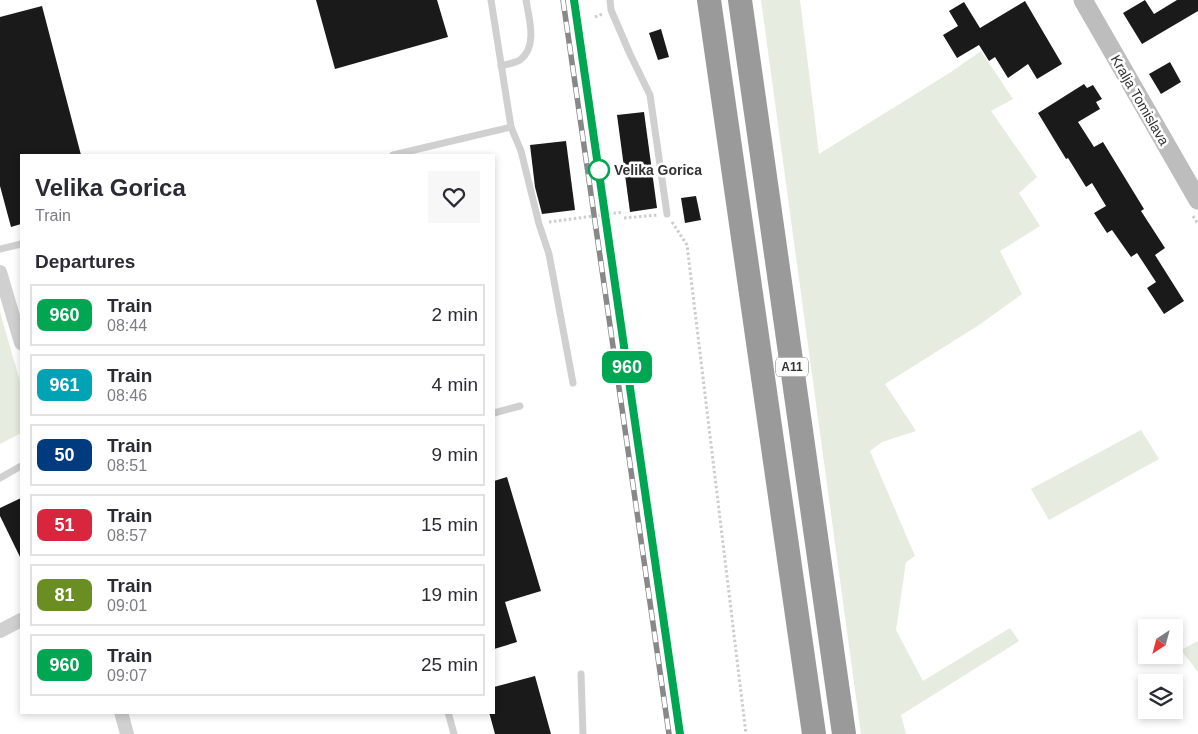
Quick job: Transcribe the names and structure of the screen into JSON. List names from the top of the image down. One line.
{"streets":{"highway":["A11"],"street":["Kralja Tomislava"]},"places":["Velika Gorica"],"north":"bottom left","page":{"on_map":"960","heading":[["Velika Gorica","Train"],"Departures"],"list":[{"mark":"960","name":"Train","note":"08:44","value":"2 min"},{"mark":"961","name":"Train","note":"08:46","value":"4 min"},{"mark":"50","name":"Train","note":"08:51","value":"9 min"},{"mark":"51","name":"Train","note":"08:57","value":"15 min"},{"mark":"81","name":"Train","note":"09:01","value":"19 min"},{"mark":"960","name":"Train","note":"09:07","value":"25 min"}]}}
